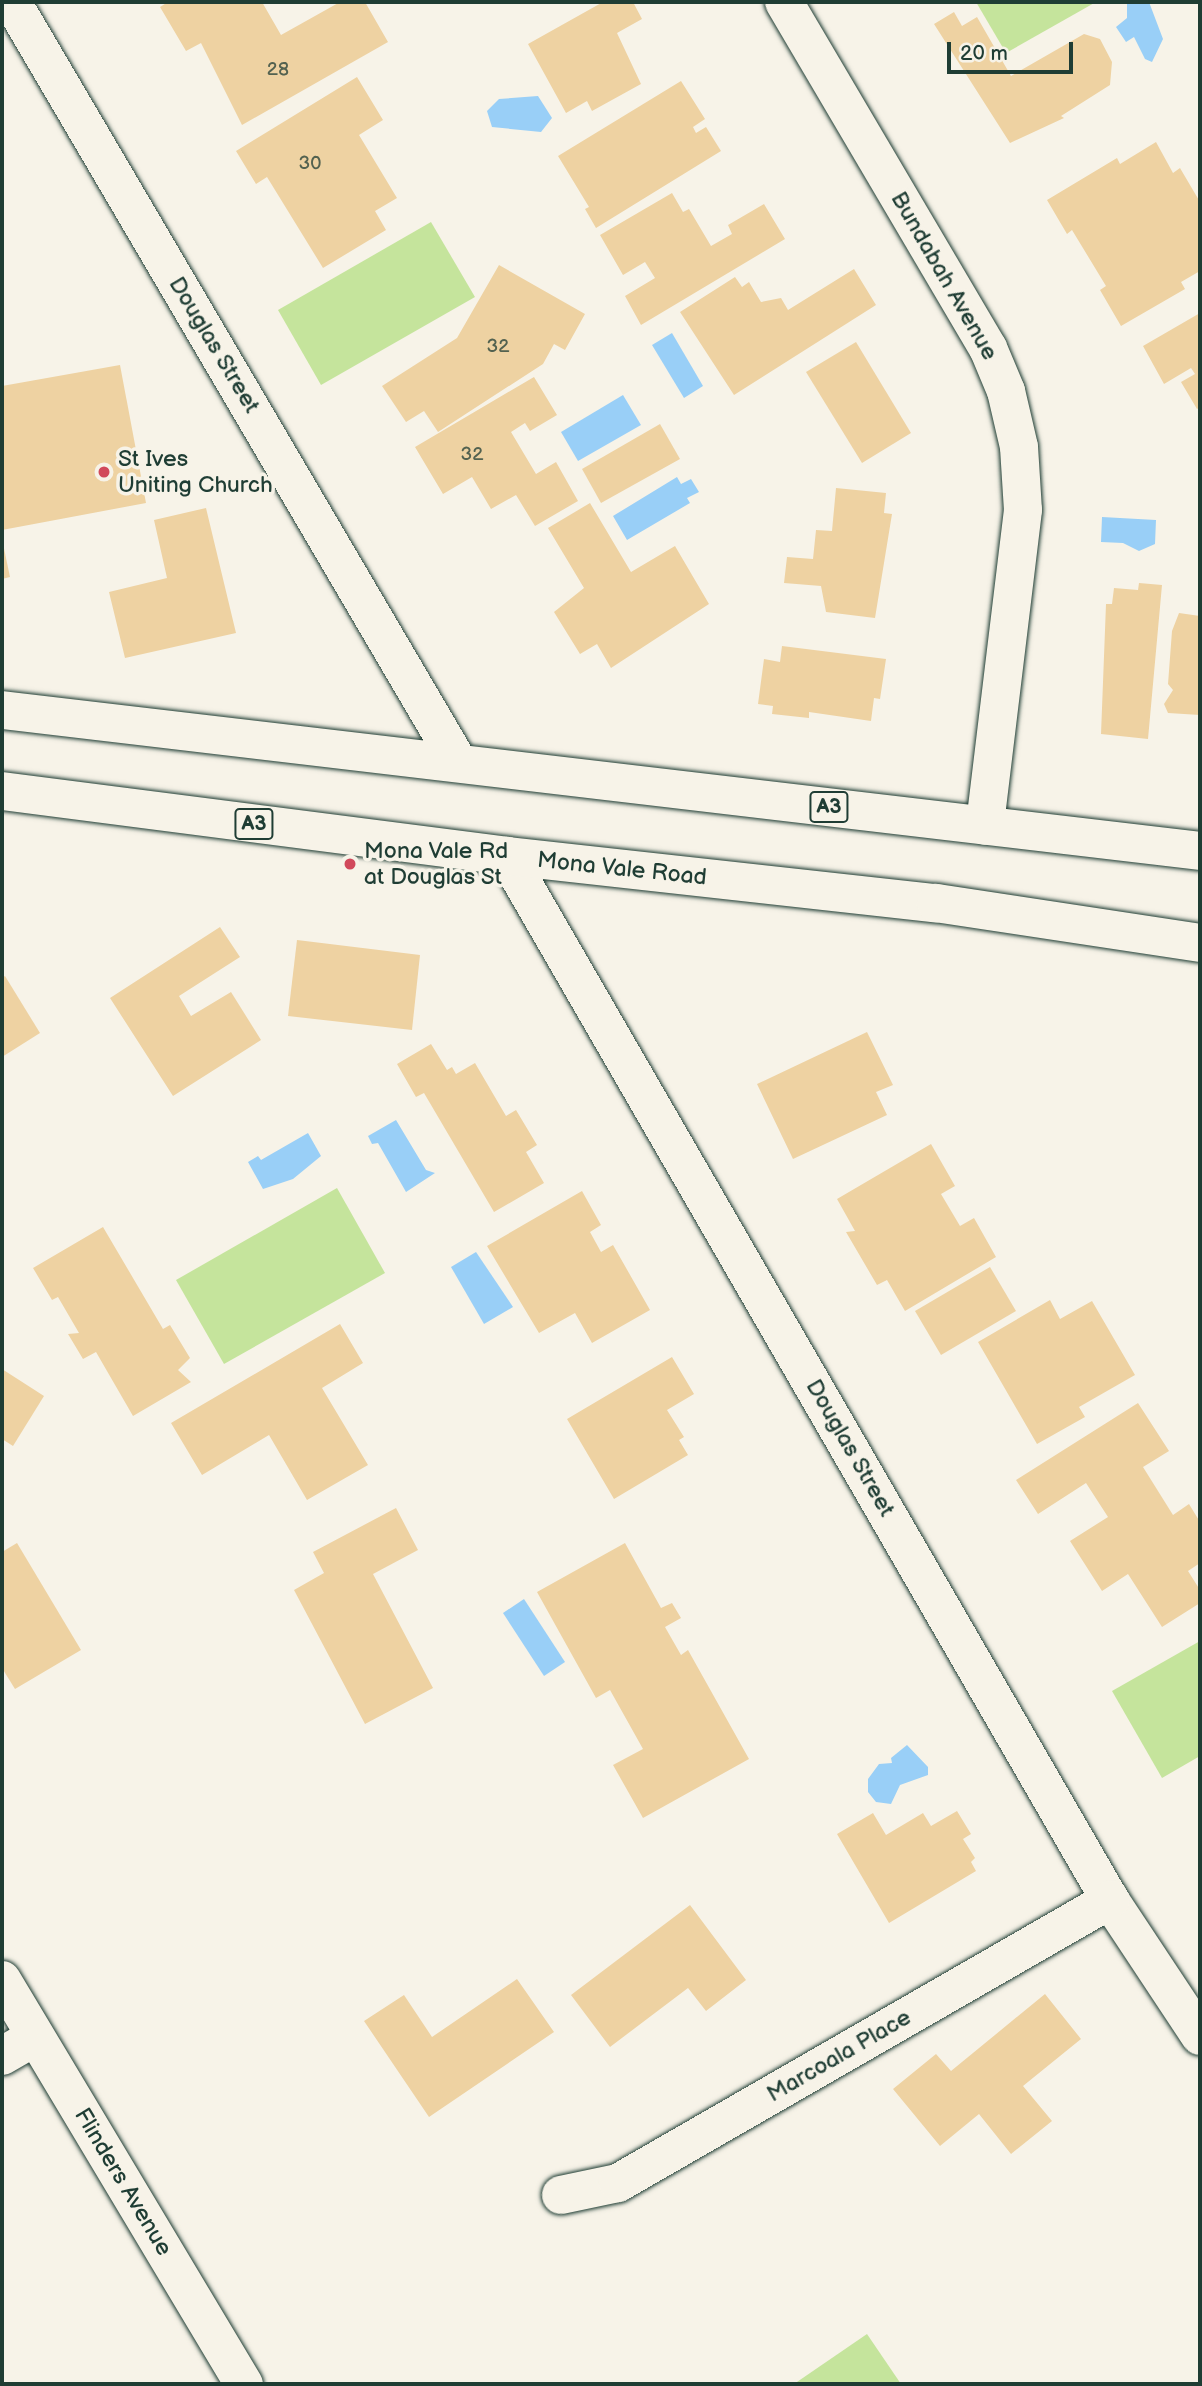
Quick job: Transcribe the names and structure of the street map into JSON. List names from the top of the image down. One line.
{"streets":{"main road":["Bundabah Avenue","Douglas Street","A3","Mona Vale Road","Marcoala Place","Flinders Avenue"]},"crossings":[["Bundabah Avenue","A3"],["Douglas Street","A3"],["Douglas Street","Mona Vale Road"],["Douglas Street","Marcoala Place"]],"places":["St Ives Uniting Church","Mona Vale Rd at Douglas St"],"house_numbers":["28","30","32","32"],"scale_bar":"20 m"}
